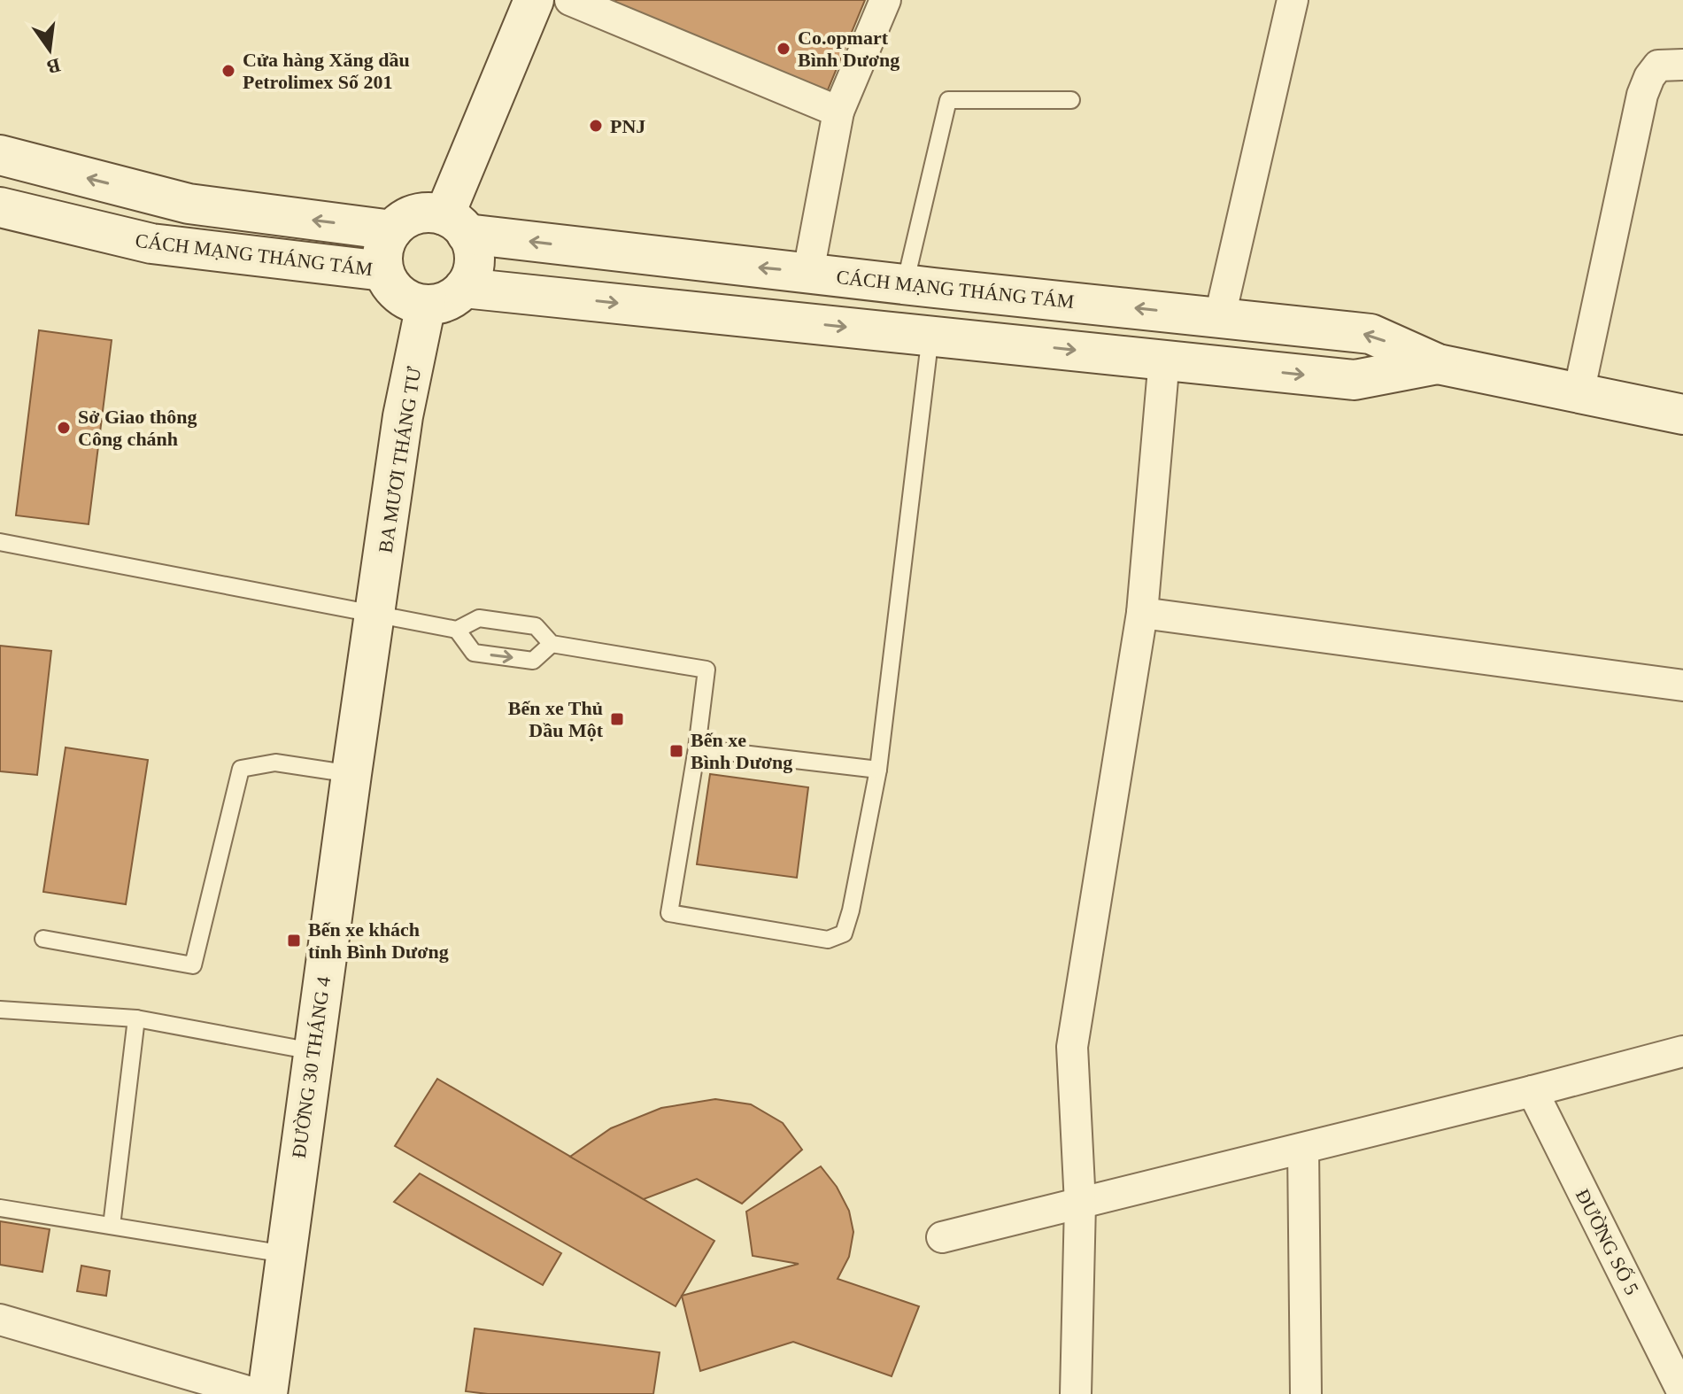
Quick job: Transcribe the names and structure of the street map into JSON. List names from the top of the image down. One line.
{"streets":{"main road":["CÁCH MẠNG THÁNG TÁM","BA MƯƠI THÁNG TƯ","ĐƯỜNG 30 THÁNG 4"],"street":["ĐƯỜNG SỐ 5"]},"crossings":[["CÁCH MẠNG THÁNG TÁM","BA MƯƠI THÁNG TƯ"],["BA MƯƠI THÁNG TƯ","ĐƯỜNG 30 THÁNG 4"]],"places":{"other":["Co.opmart Bình Dương","Cửa hàng Xăng dầu Petrolimex Số 201","PNJ","Sở Giao thông Công chánh"],"transit":["Bến xe Thủ Dầu Một","Bến xe Bình Dương","Bến xe khách tỉnh Bình Dương"]},"north":"bottom"}
